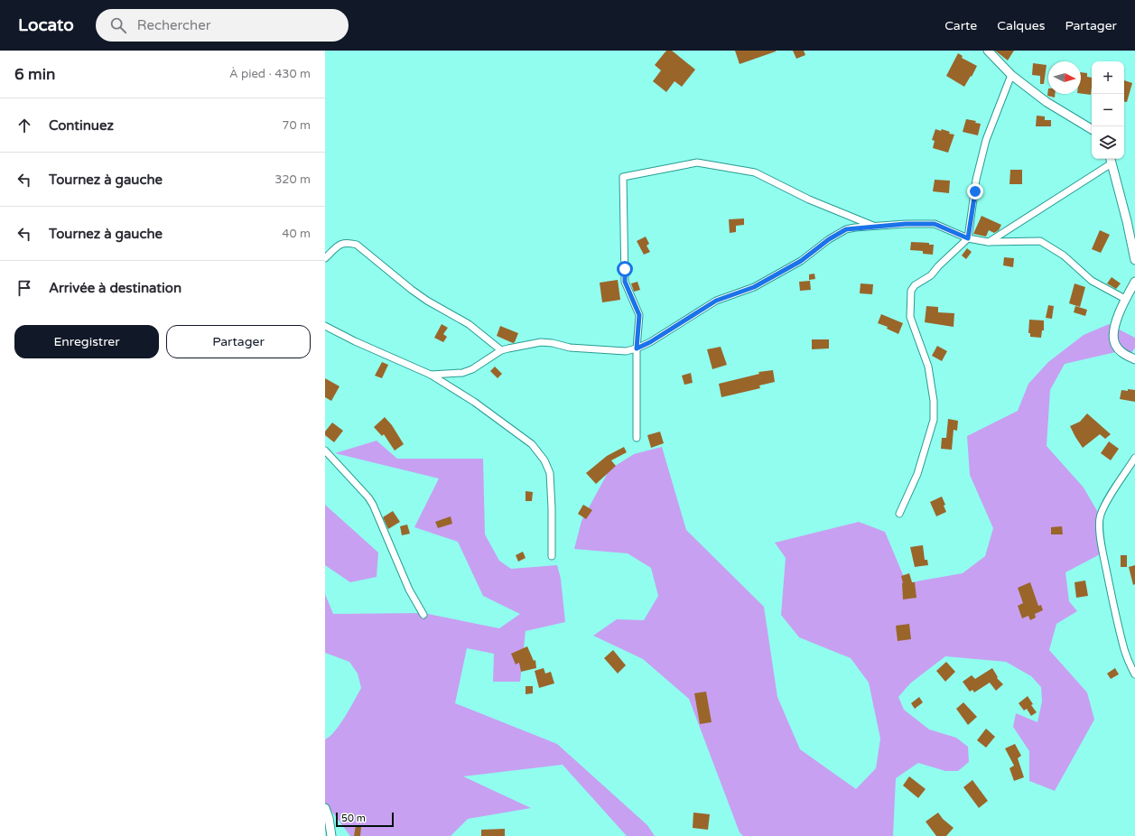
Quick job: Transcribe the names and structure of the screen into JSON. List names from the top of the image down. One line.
{"scale_bar":"50 m","north":"right","page":{"header":"Locato","search":"Rechercher","nav":["Carte","Calques","Partager"],"heading":["6 min","À pied · 430 m"],"map_buttons":["+","−"],"list":[["Continuez","70 m"],["Tournez à gauche","320 m"],["Tournez à gauche","40 m"],"Arrivée à destination"],"buttons":["Enregistrer","Partager"],"scale":"50 m"}}
